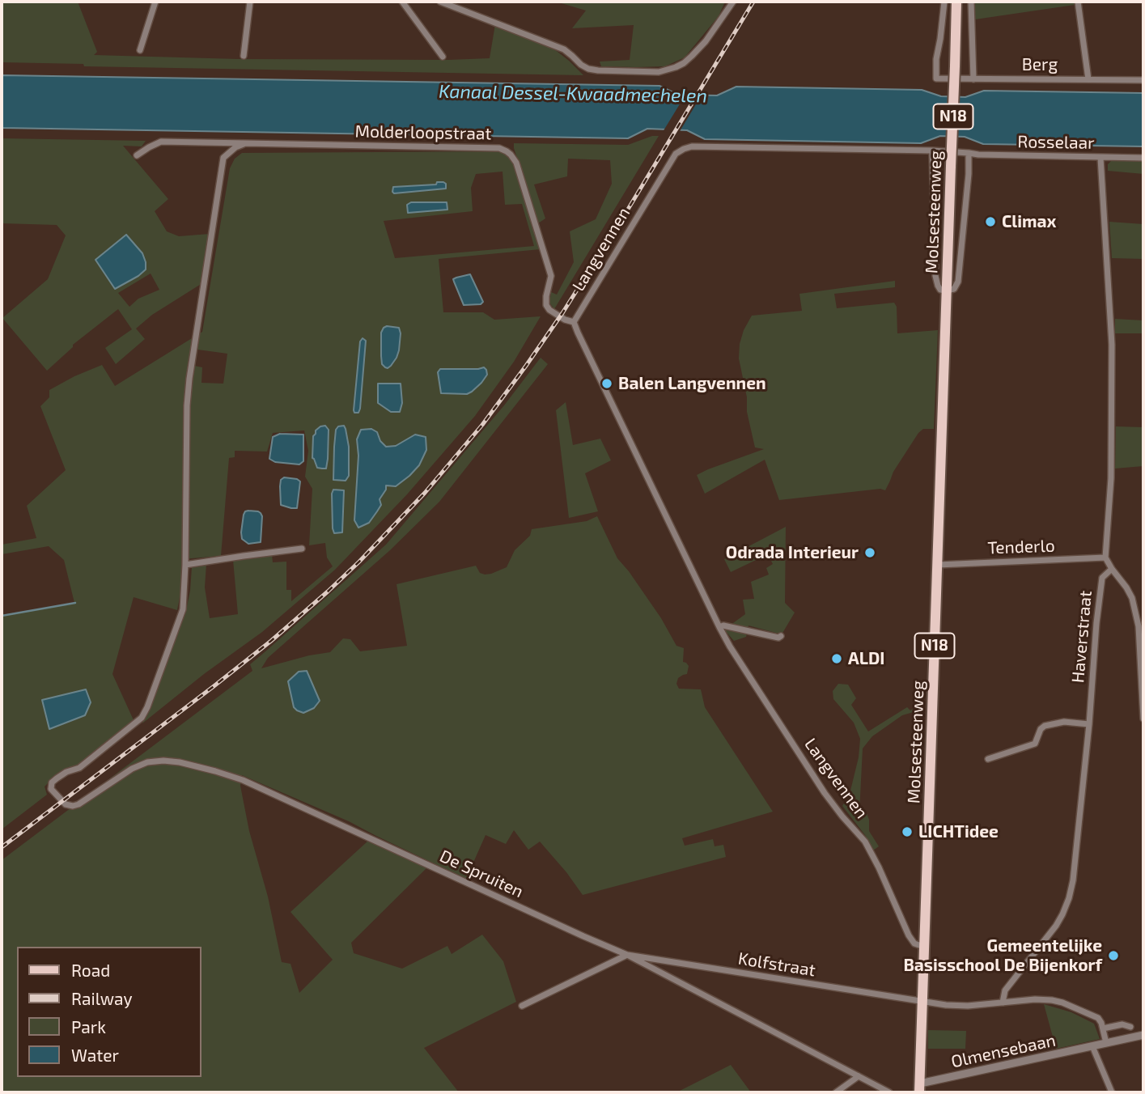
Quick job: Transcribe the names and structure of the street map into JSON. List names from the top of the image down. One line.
{"streets":{"main road":["N18","Molsesteenweg"],"street":["Berg","Molderloopstraat","Rosselaar","Langvennen","Tenderlo","Haverstraat","De Spruiten","Kolfstraat","Olmensebaan"]},"crossings":[["Molderloopstraat","Langvennen"],["Rosselaar","Molsesteenweg"],["Rosselaar","Langvennen"],["Molsesteenweg","Langvennen"],["Molsesteenweg","Tenderlo"],["Molsesteenweg","Kolfstraat"],["Molsesteenweg","Olmensebaan"],["Haverstraat","Kolfstraat"],["De Spruiten","Kolfstraat"]],"water":["Kanaal Dessel-Kwaadmechelen"],"places":["Climax","Balen Langvennen","Odrada Interieur","ALDI","LICHTidee","Gemeentelijke Basisschool De Bijenkorf"],"legend":["Road","Railway","Park","Water"]}
